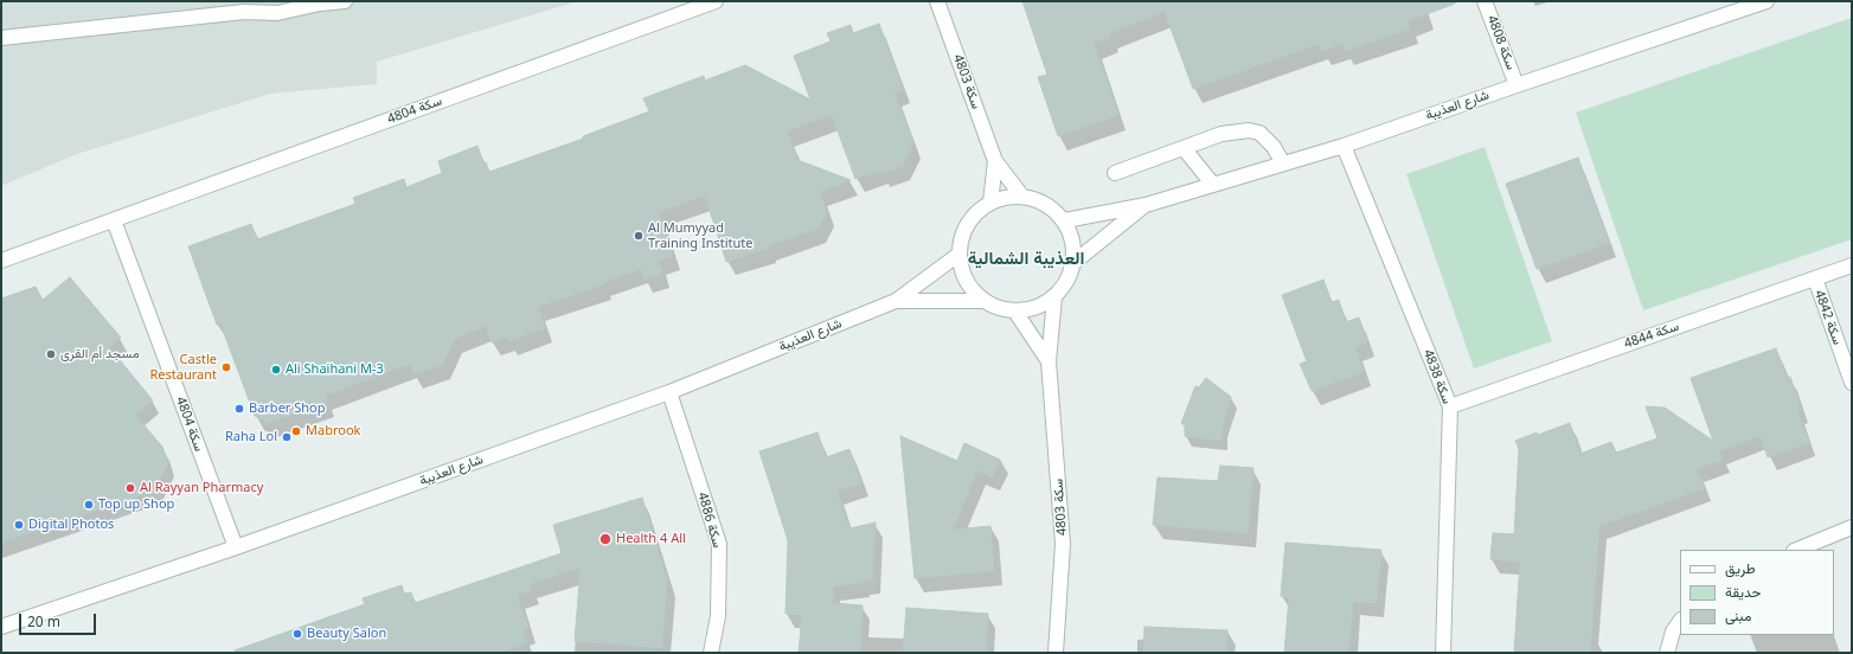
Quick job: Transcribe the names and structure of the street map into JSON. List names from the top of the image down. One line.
{"streets":{"street":["سكة 4808","سكة 4803","شارع العذيبة","سكة 4804","سكة 4842","سكة 4844","سكة 4838","سكة 4886"]},"crossings":[["سكة 4808","شارع العذيبة"],["سكة 4803","شارع العذيبة"],["شارع العذيبة","سكة 4804"],["شارع العذيبة","سكة 4838"],["شارع العذيبة","سكة 4886"],["سكة 4842","سكة 4844"],["سكة 4844","سكة 4838"]],"districts":["العذيبة الشمالية"],"places":["Al Mumyyad Training Institute","مسجد أم القرى","Castle Restaurant","Ali Shaihani M-3","Barber Shop","Mabrook","Raha Lol","Al Rayyan Pharmacy","Top up Shop","Digital Photos","Health 4 All","Beauty Salon"],"legend":["طريق","حديقة","مبنى"],"scale_bar":"20 m"}
